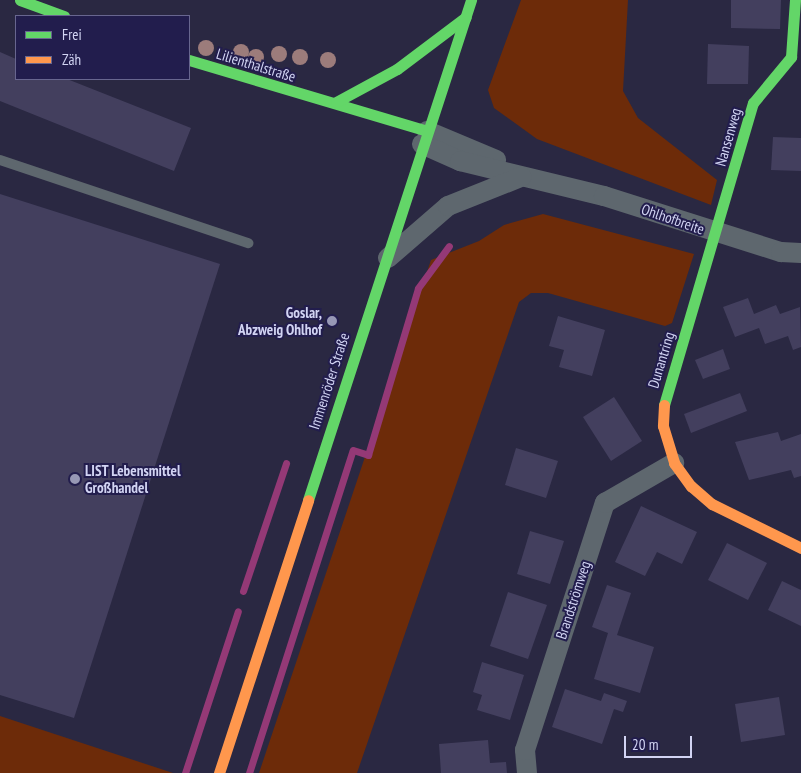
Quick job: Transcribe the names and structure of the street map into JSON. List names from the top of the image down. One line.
{"streets":{"street":["Lilienthalstraße","Nansenweg","Ohlhofbreite","Dunantring","Immenröder Straße","Brandströmweg"]},"crossings":[["Lilienthalstraße","Ohlhofbreite"],["Lilienthalstraße","Immenröder Straße"],["Nansenweg","Ohlhofbreite"],["Nansenweg","Dunantring"],["Ohlhofbreite","Dunantring"],["Ohlhofbreite","Immenröder Straße"],["Dunantring","Brandströmweg"]],"places":["Goslar, Abzweig Ohlhof","LIST Lebensmittel Großhandel"],"legend":["Frei","Zäh"],"scale_bar":"20 m"}
